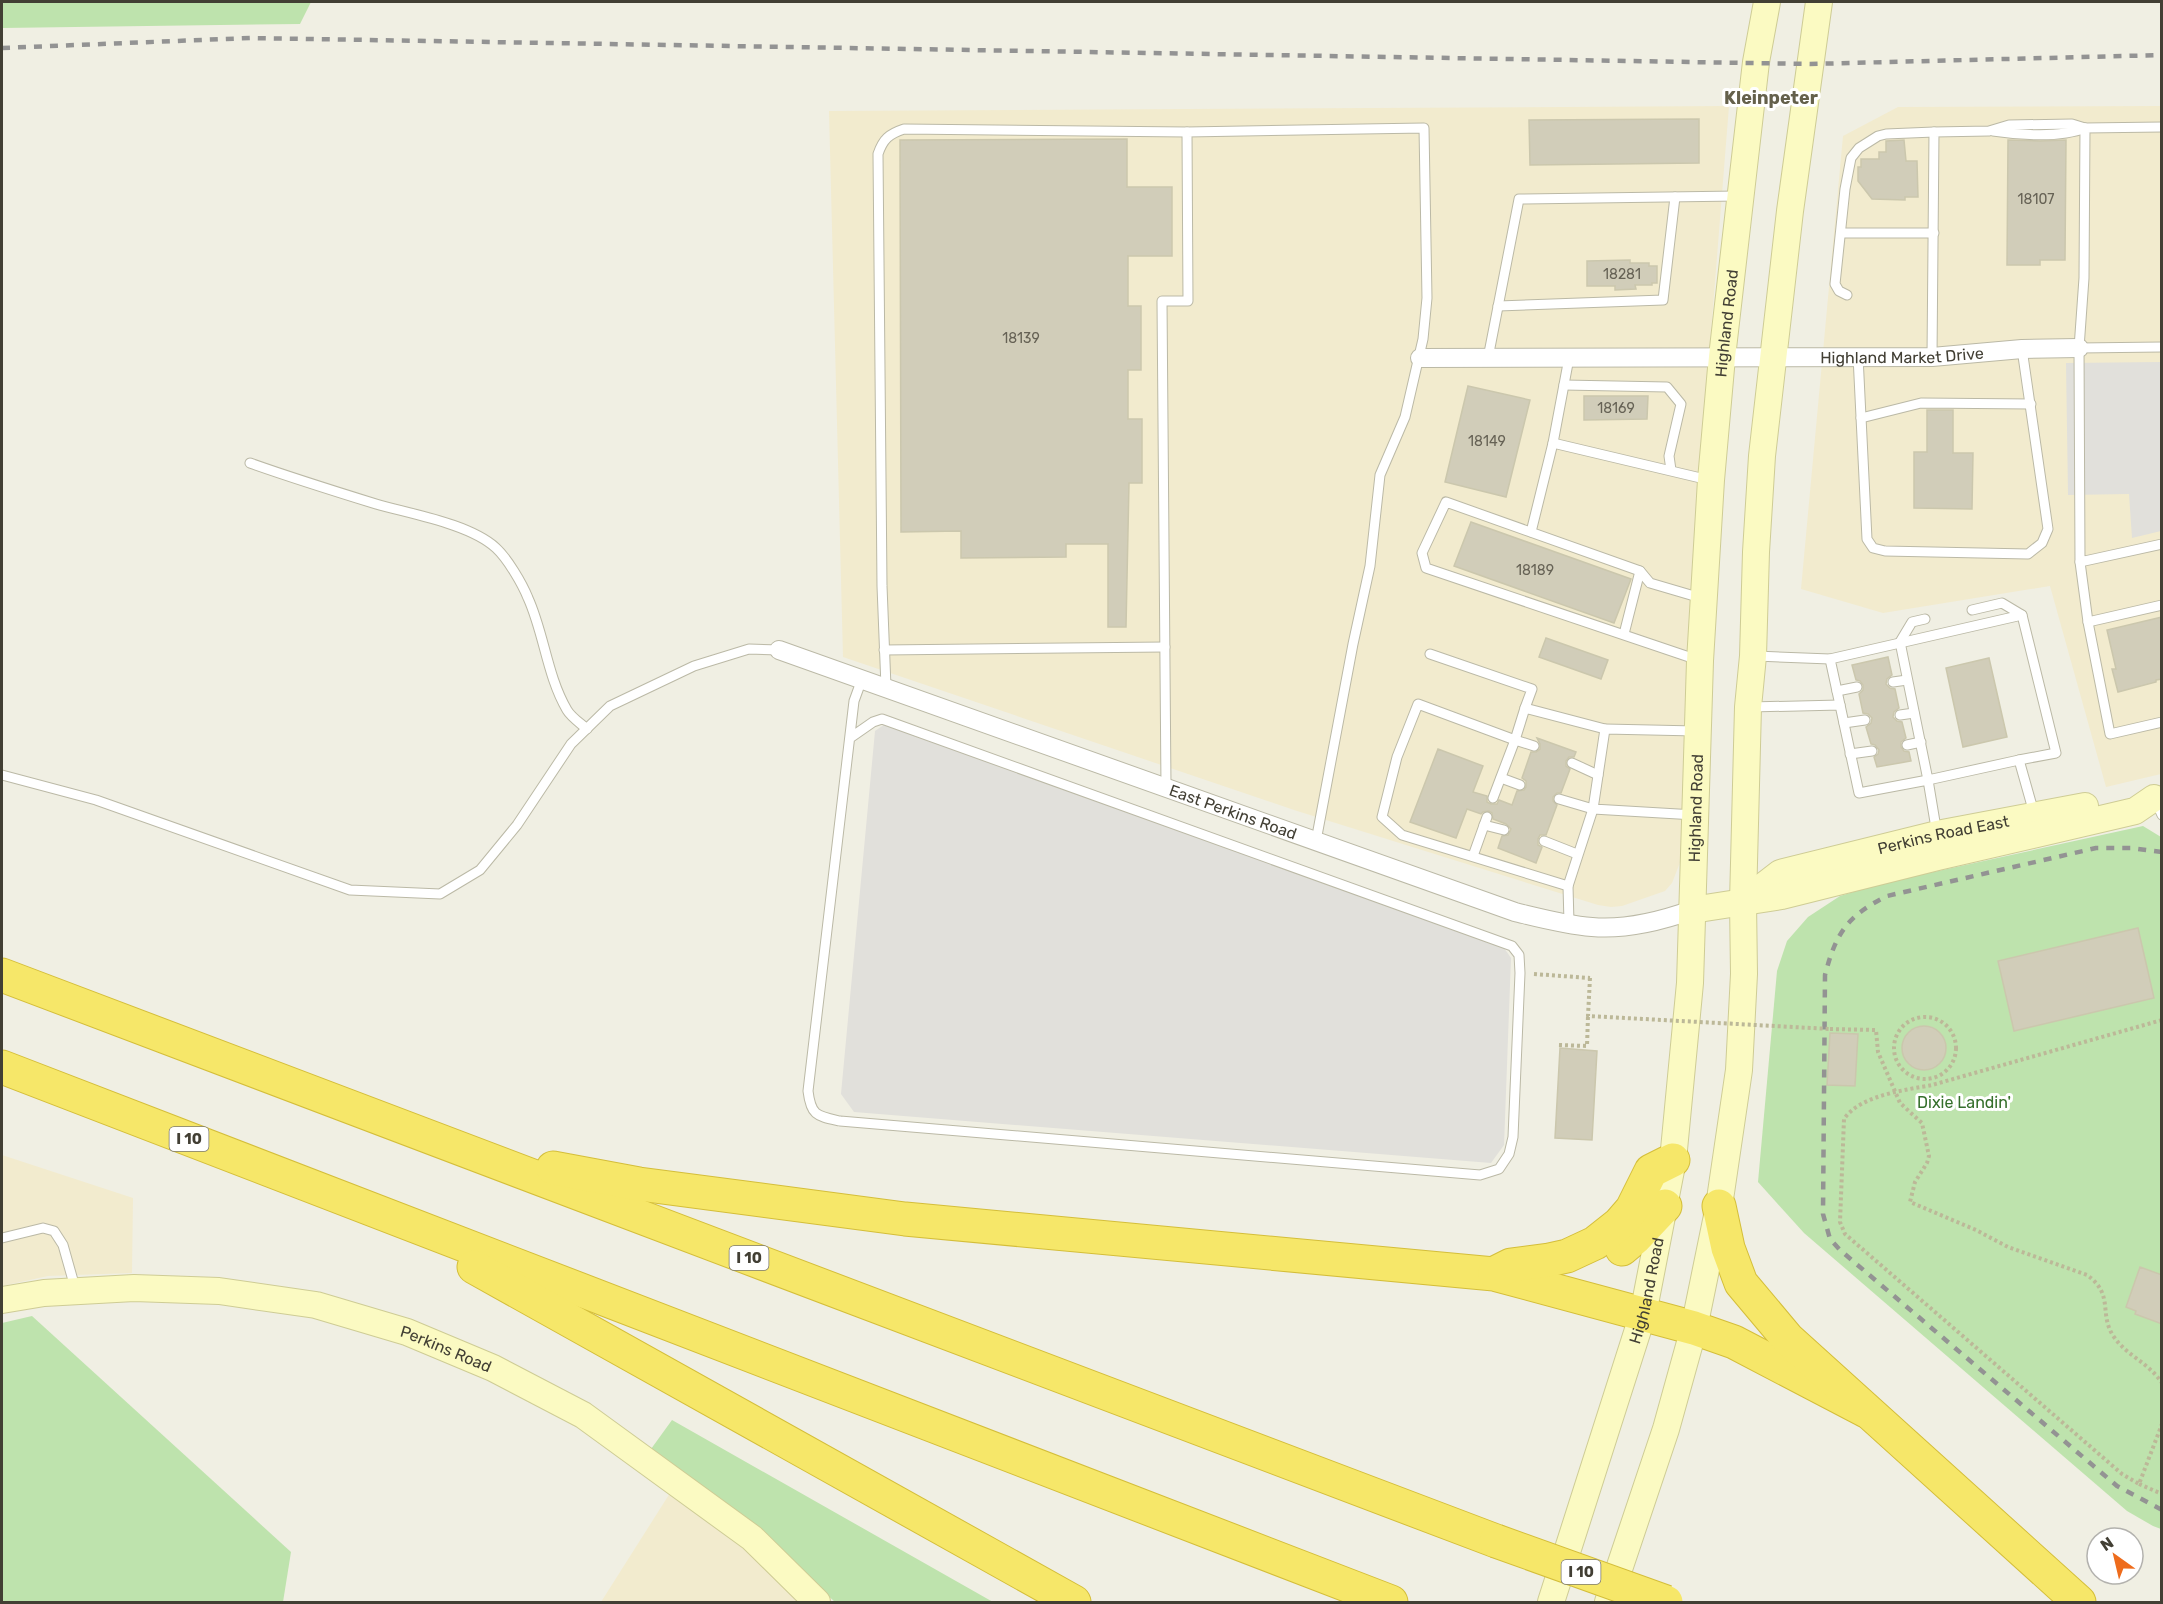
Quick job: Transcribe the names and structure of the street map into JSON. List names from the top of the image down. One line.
{"streets":{"highway":["I 10"],"main road":["Highland Road","Perkins Road East","Perkins Road"],"street":["Highland Market Drive","East Perkins Road"]},"crossings":[["Highland Road","Highland Market Drive"],["Highland Road","East Perkins Road"],["Highland Road","Perkins Road East"],["East Perkins Road","Perkins Road East"]],"districts":["Kleinpeter"],"parks":["Dixie Landin'"],"house_numbers":["18107","18281","18139","18169","18149","18189"],"north":"top left"}
